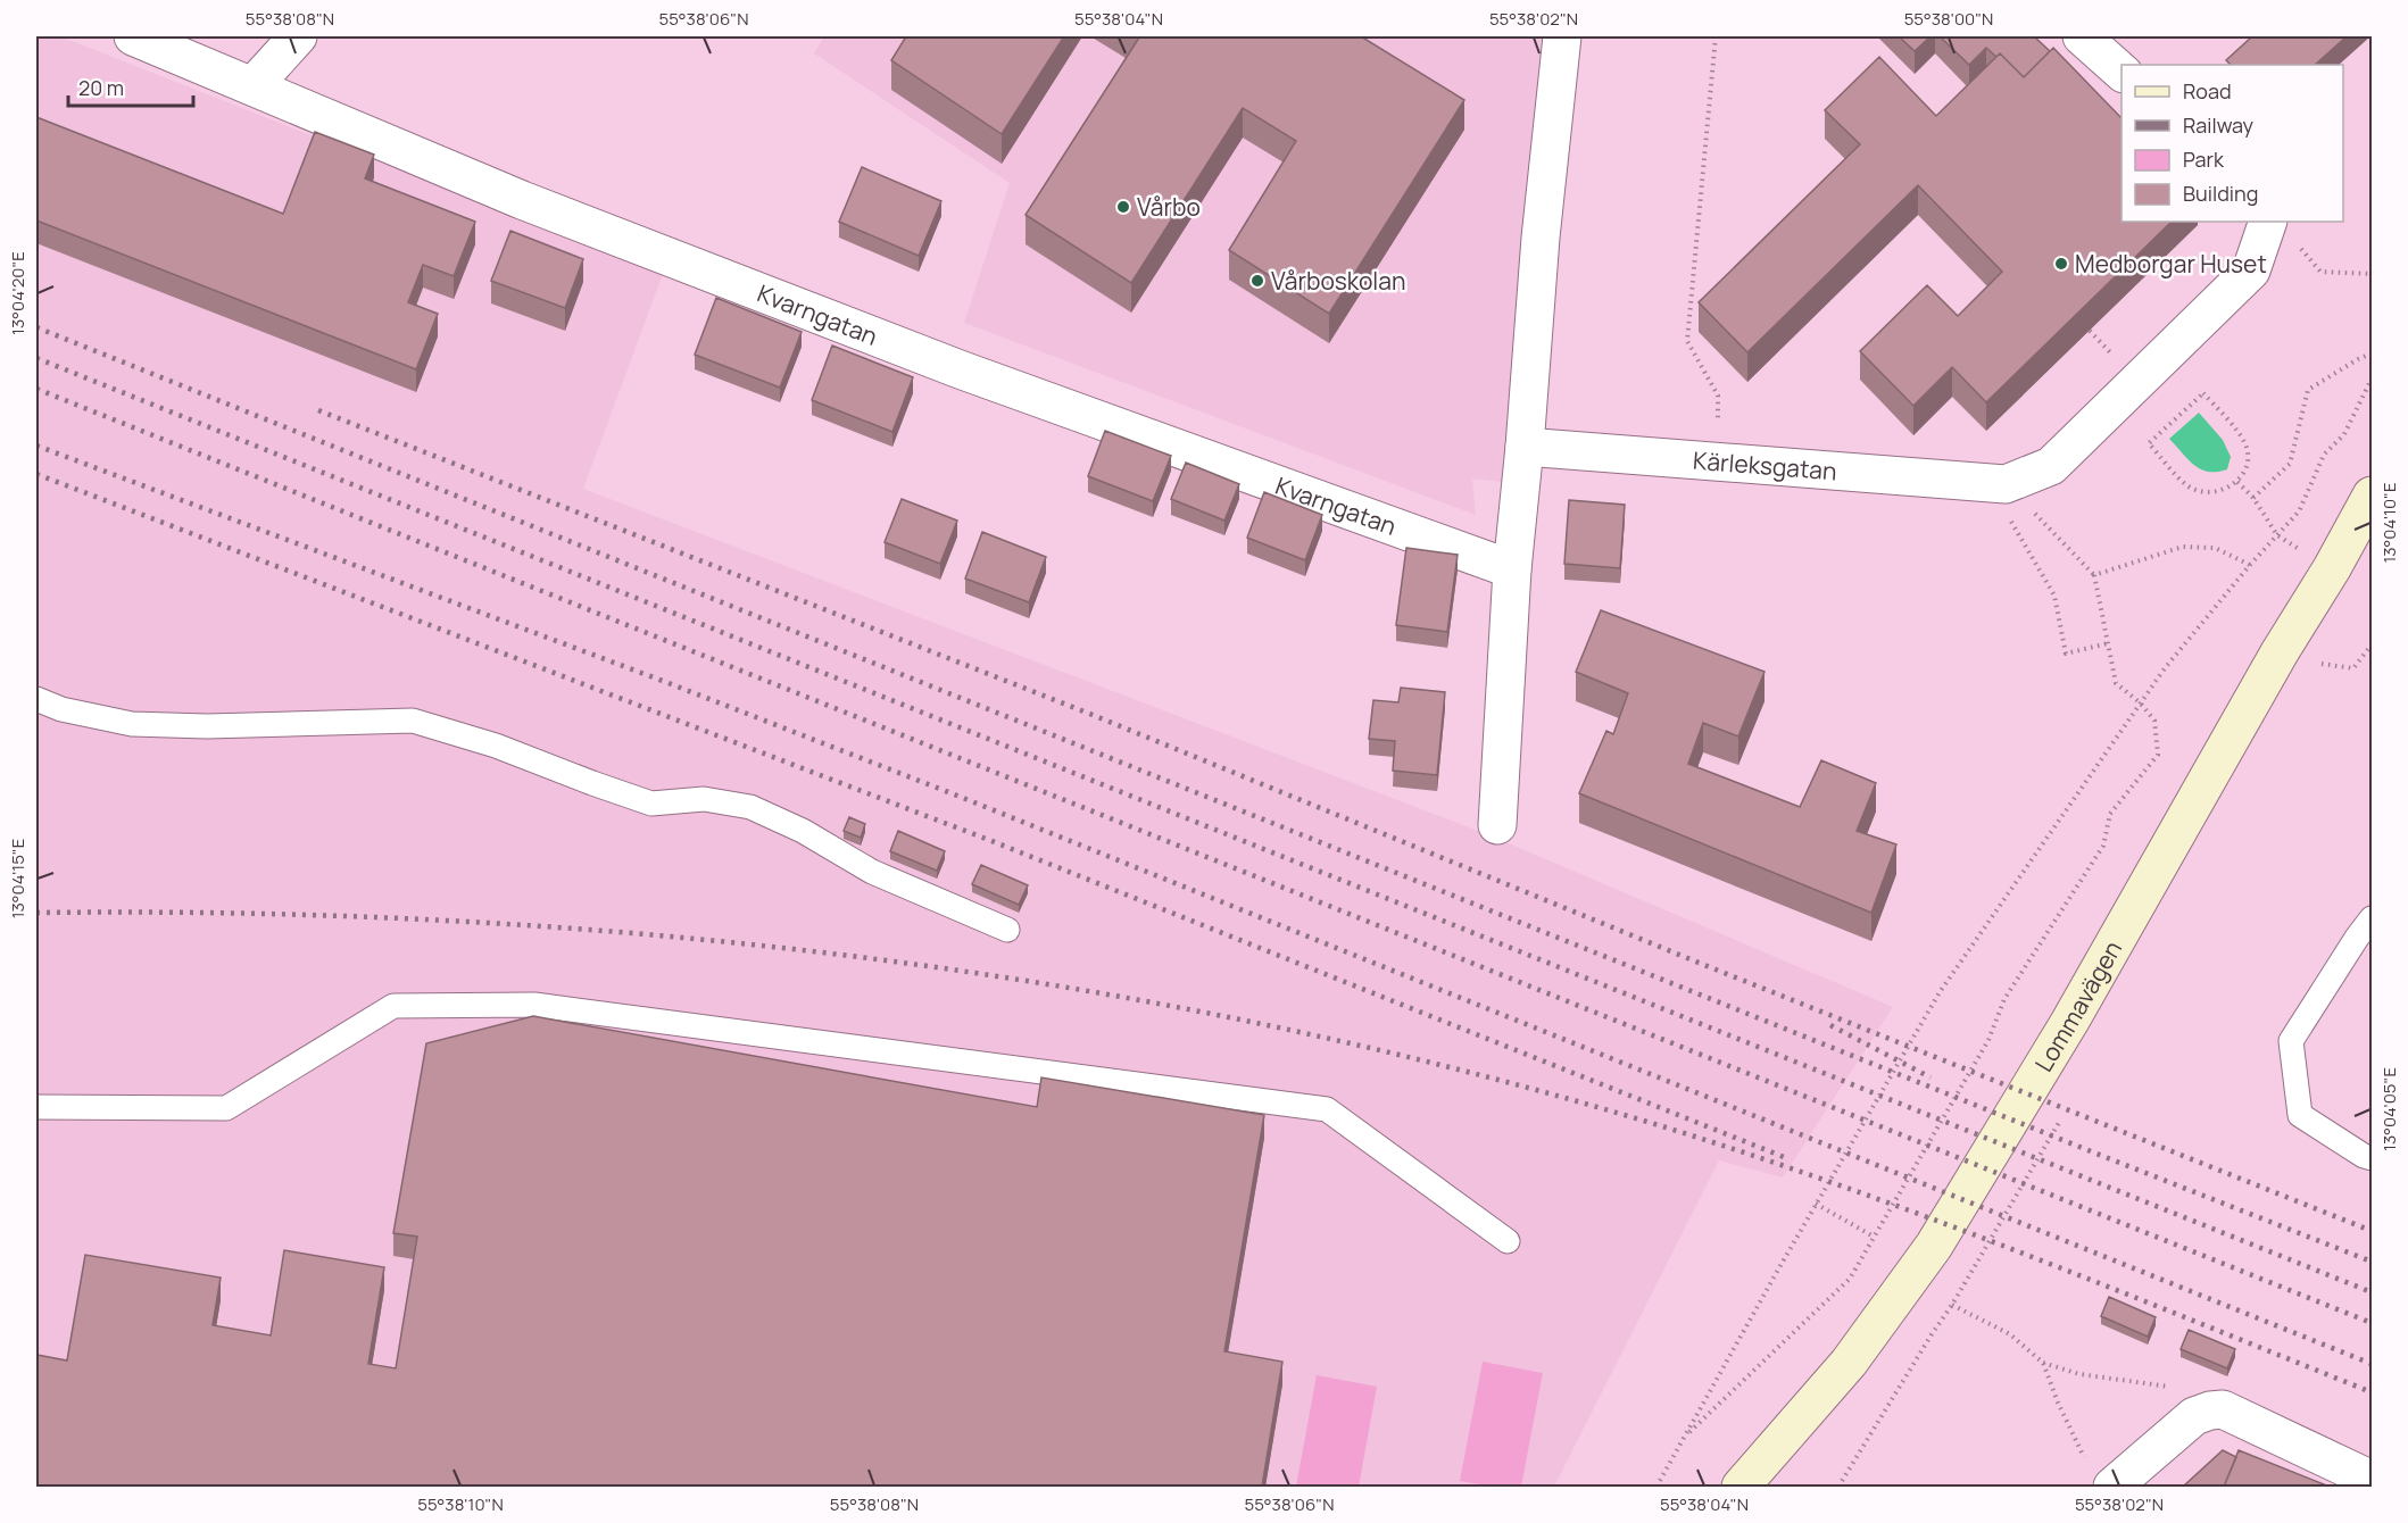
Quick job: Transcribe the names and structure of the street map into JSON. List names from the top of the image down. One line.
{"streets":{"street":["Kvarngatan","Kärleksgatan","Lommavägen"]},"places":["Vårbo","Medborgar Huset","Vårboskolan"],"legend":["Road","Railway","Park","Building"],"scale_bar":"20 m","coordinates":["55°38'08\"N","55°38'06\"N","55°38'04\"N","55°38'02\"N","55°38'00\"N","13°04'20\"E","13°04'10\"E","13°04'15\"E","13°04'05\"E","55°38'10\"N"]}
